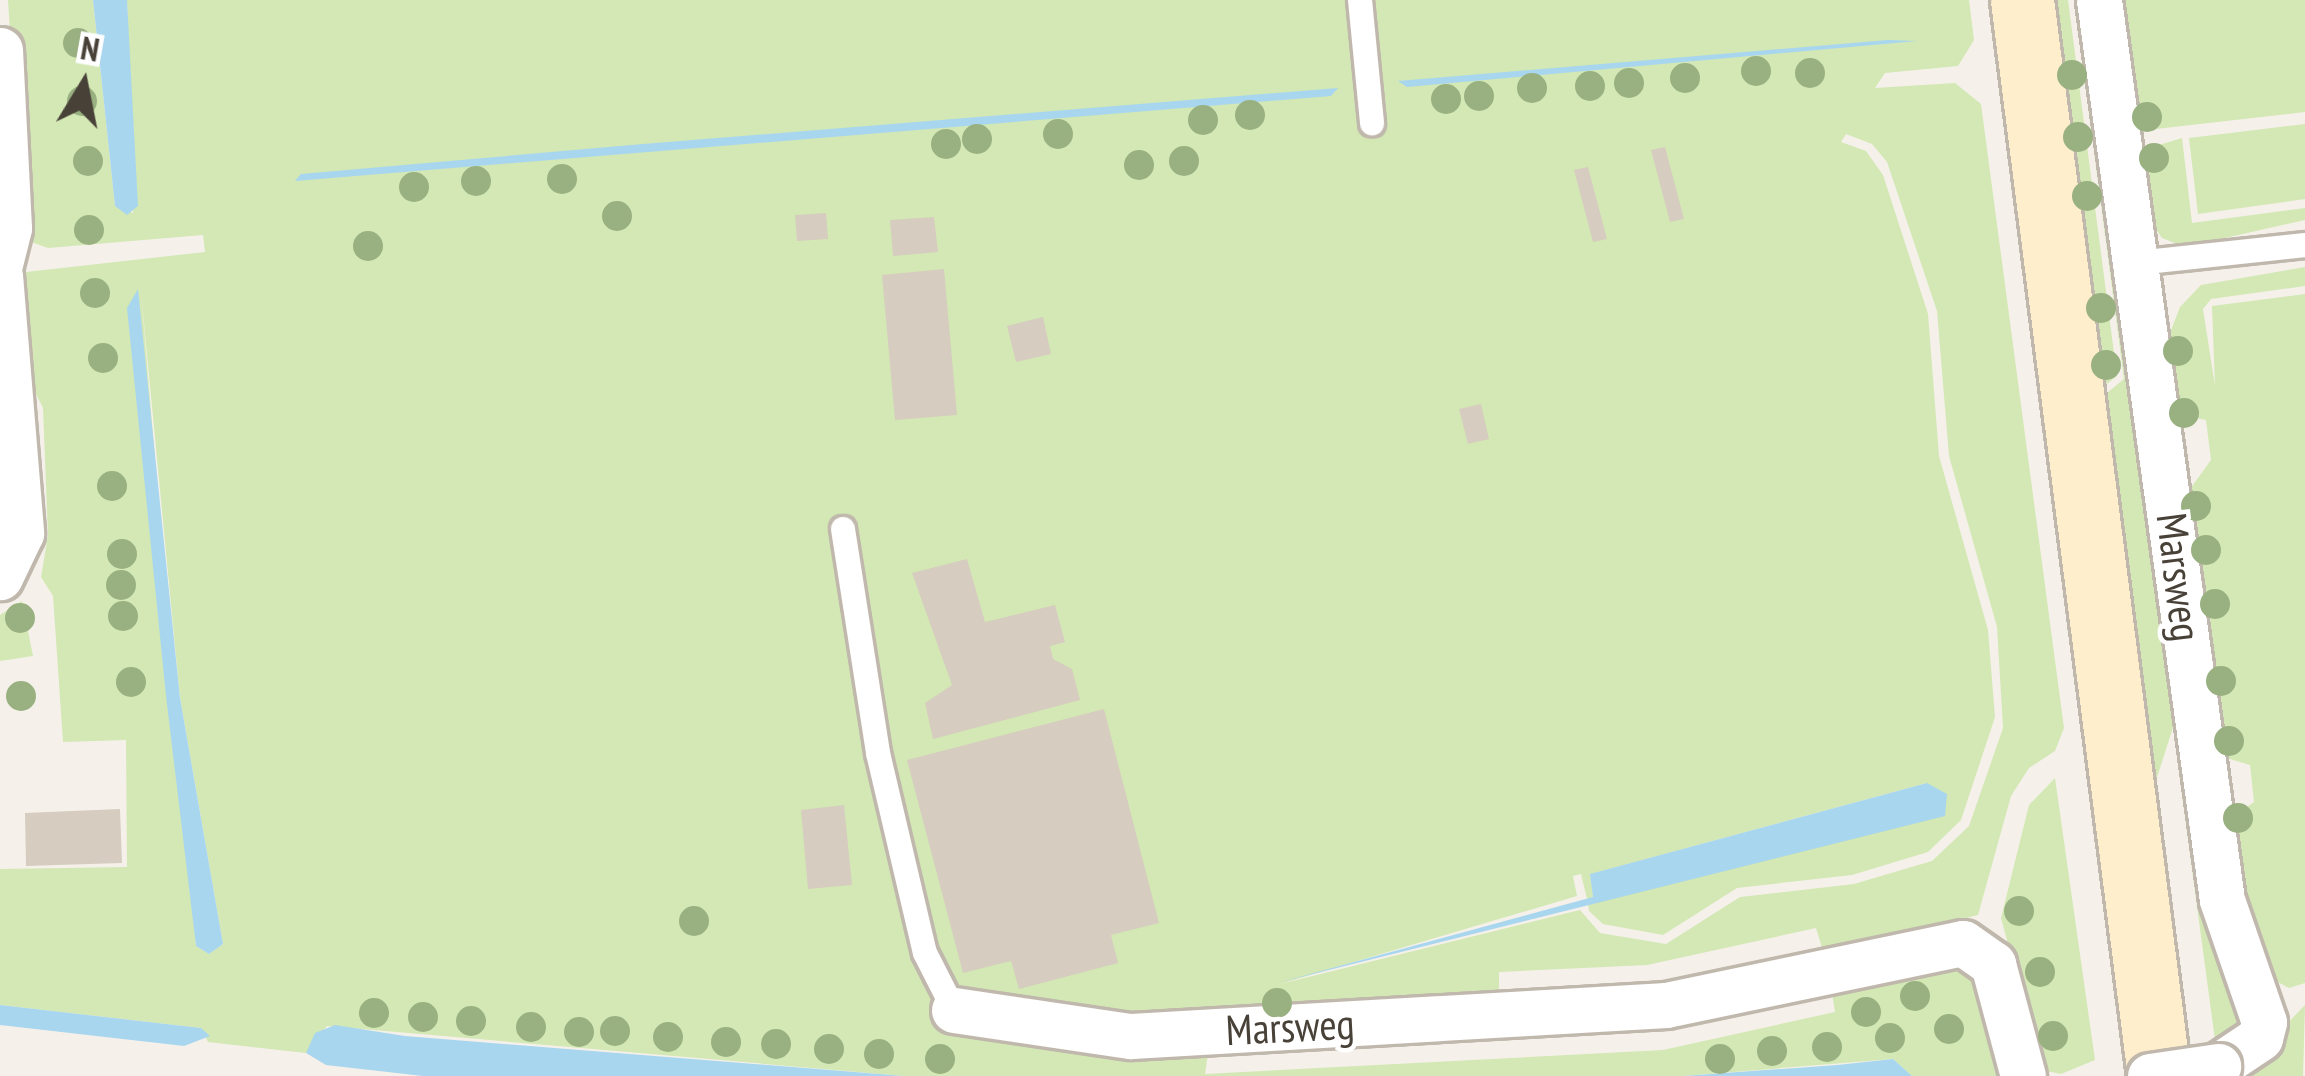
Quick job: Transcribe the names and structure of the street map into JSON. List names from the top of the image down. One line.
{"streets":{"main road":["Marsweg"]},"north":"top"}
